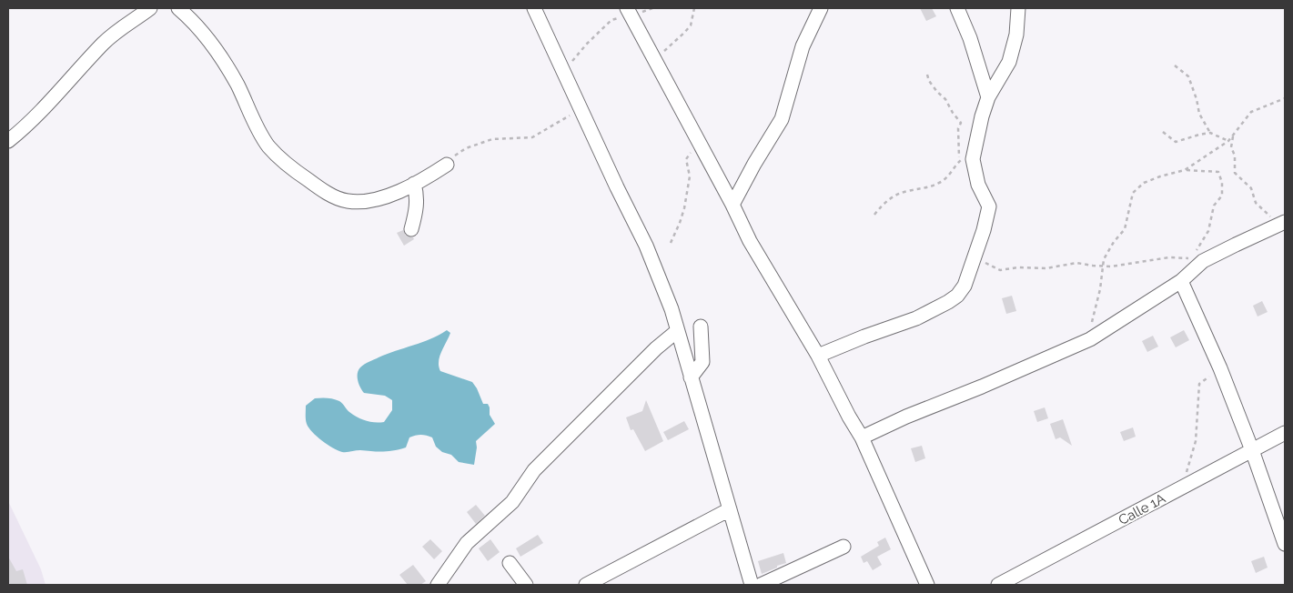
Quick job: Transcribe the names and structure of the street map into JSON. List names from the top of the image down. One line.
{"streets":{"street":["Calle 1A"]}}
